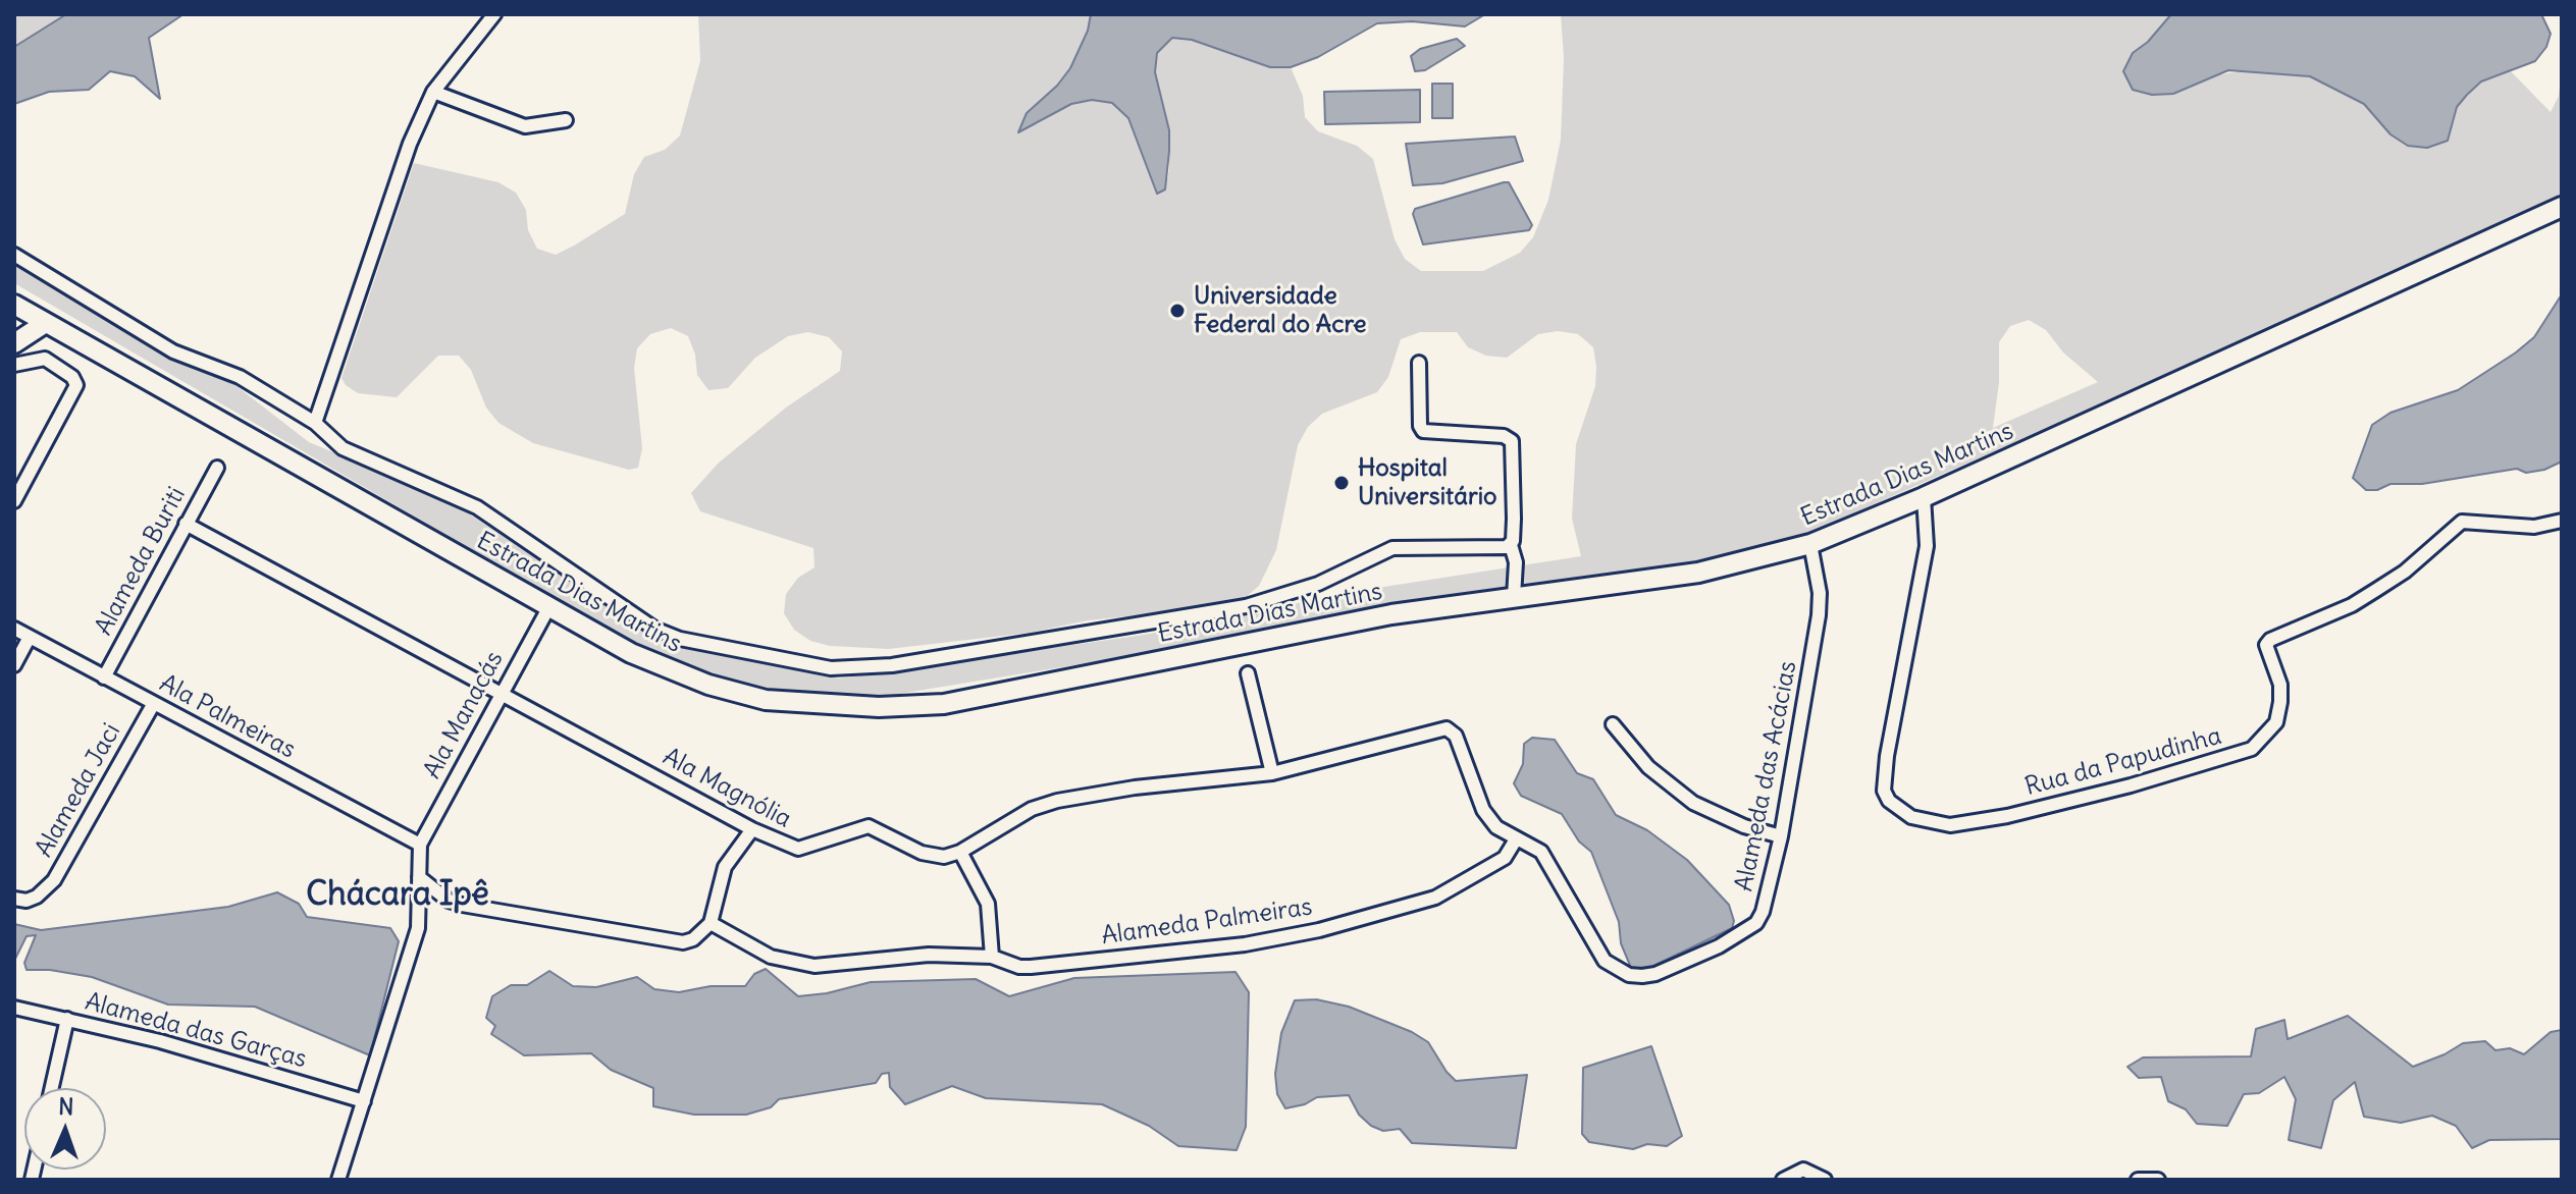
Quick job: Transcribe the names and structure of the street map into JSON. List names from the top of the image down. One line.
{"streets":{"street":["Estrada Dias Martins","Alameda Buriti","Ala Manacás","Ala Palmeiras","Rua da Papudinha","Alameda das Acácias","Ala Magnólia","Alameda Jaci","Alameda Palmeiras","Alameda das Garças"]},"crossings":[["Estrada Dias Martins","Ala Manacás"],["Estrada Dias Martins","Rua da Papudinha"],["Estrada Dias Martins","Alameda das Acácias"],["Alameda Buriti","Ala Palmeiras"],["Alameda Buriti","Ala Magnólia"],["Ala Manacás","Ala Palmeiras"],["Ala Manacás","Ala Magnólia"],["Ala Palmeiras","Alameda Jaci"],["Alameda das Acácias","Alameda Palmeiras"]],"districts":["Chácara Ipê"],"places":["Universidade Federal do Acre","Hospital Universitário"],"north":"top"}
